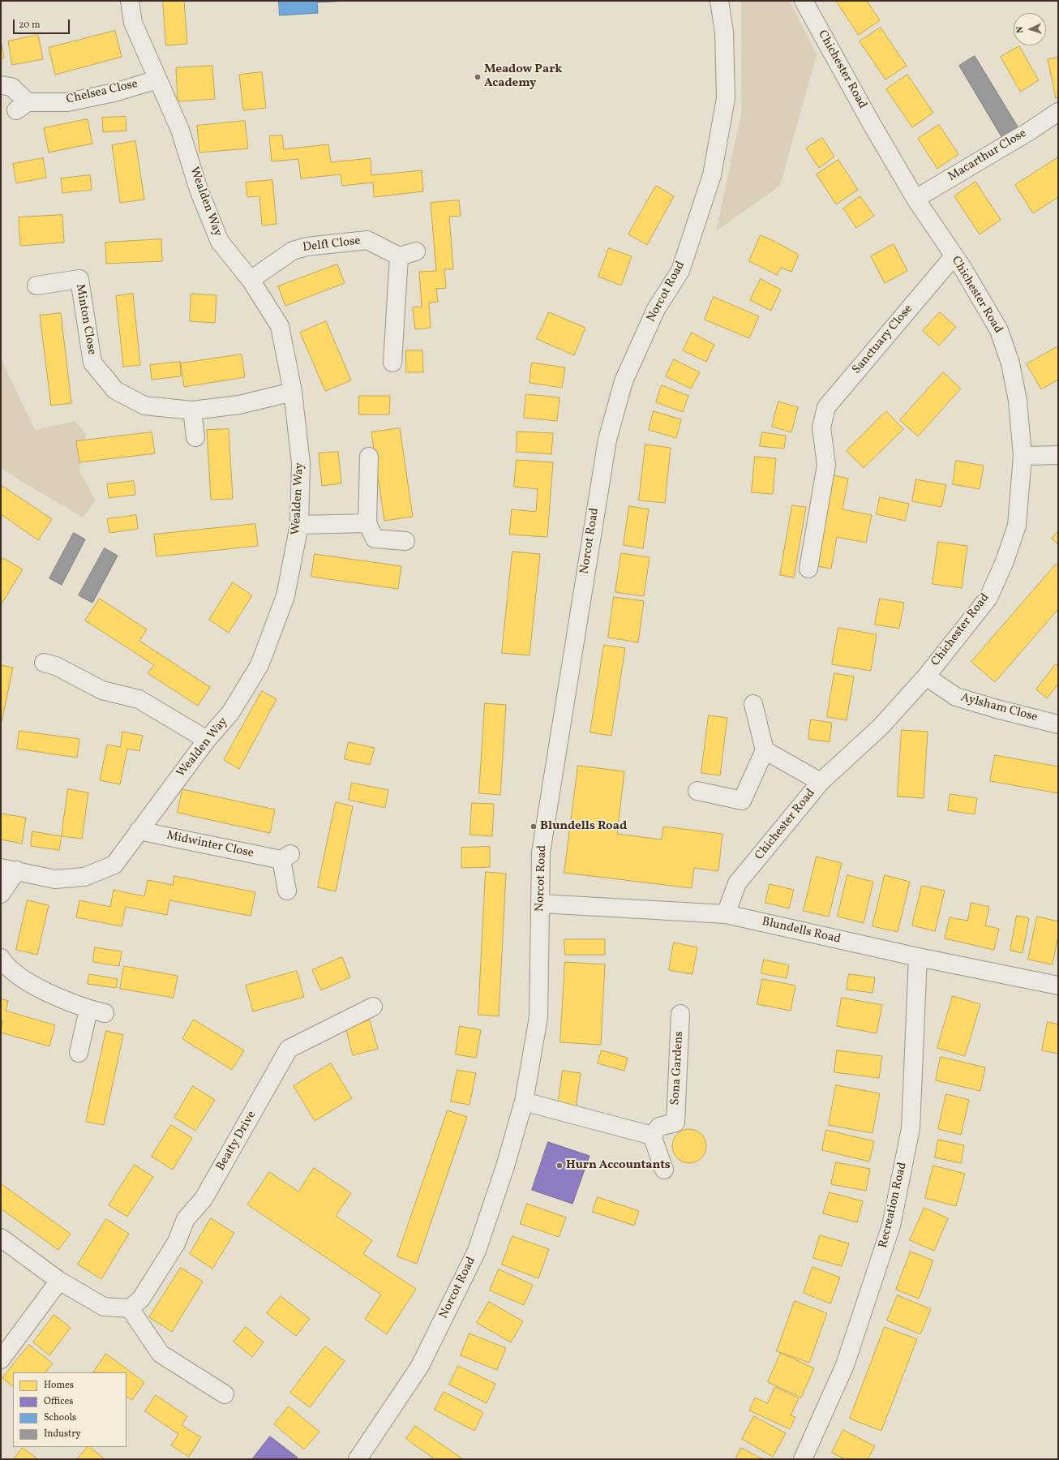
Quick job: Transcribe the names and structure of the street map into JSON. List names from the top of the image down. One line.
{"streets":{"street":["Chichester Road","Chelsea Close","Macarthur Close","Wealden Way","Delft Close","Norcot Road","Minton Close","Sanctuary Close","Aylsham Close","Midwinter Close","Blundells Road","Sona Gardens","Beatty Drive","Recreation Road"]},"crossings":[["Chichester Road","Macarthur Close"],["Chichester Road","Sanctuary Close"],["Chichester Road","Aylsham Close"],["Chichester Road","Blundells Road"],["Chelsea Close","Wealden Way"],["Wealden Way","Delft Close"],["Wealden Way","Minton Close"],["Wealden Way","Midwinter Close"],["Norcot Road","Blundells Road"],["Blundells Road","Recreation Road"]],"places":["Meadow Park Academy","Blundells Road","Hurn Accountants"],"legend":["Homes","Offices","Schools","Industry"],"scale_bar":"20 m","north":"left"}
